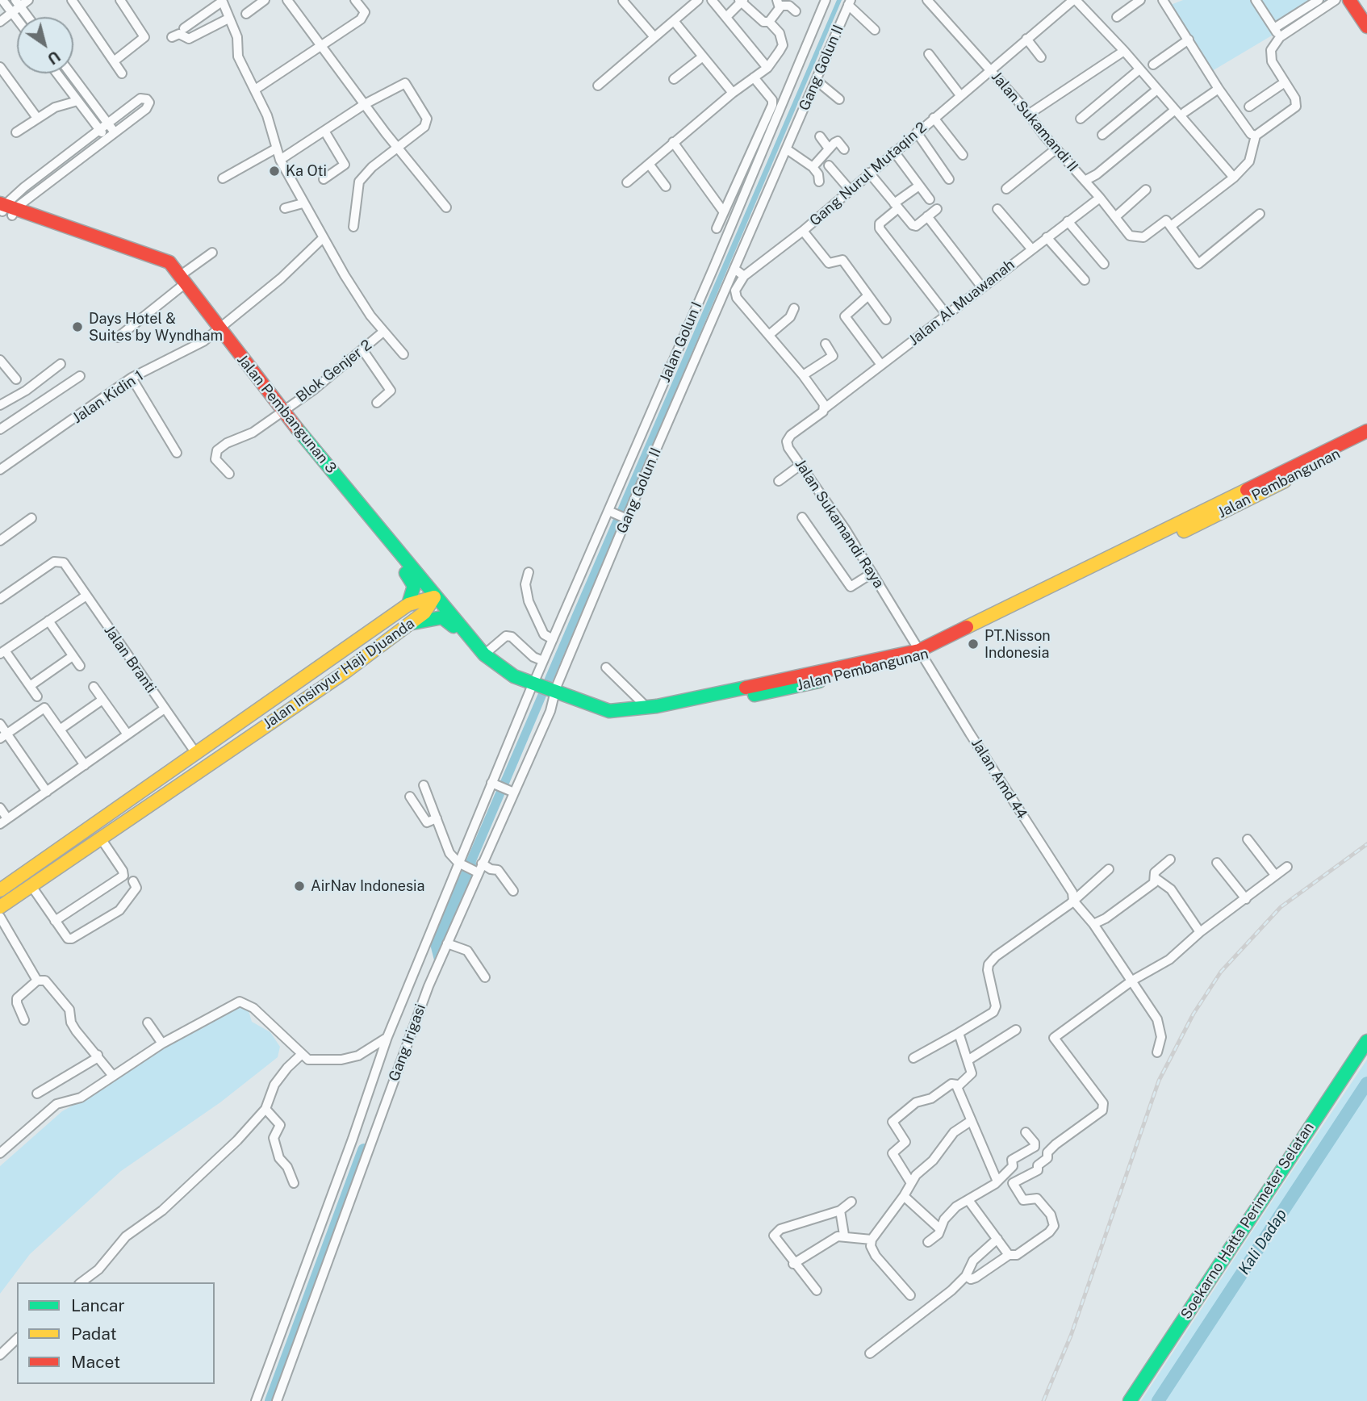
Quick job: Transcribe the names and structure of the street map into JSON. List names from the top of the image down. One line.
{"streets":{"main road":["Jalan Pembangunan 3","Jalan Pembangunan","Jalan Insinyur Haji Djuanda","Soekarno Hatta Perimeter Selatan"],"street":["Gang Golun II","Jalan Sukamandi II","Gang Nurul Mutaqin 2","Jalan Al Muawanah","Jalan Golun I","Blok Genjer 2","Jalan Kidin 1","Jalan Sukamandi Raya","Jalan Branti","Jalan Amd 44","Gang Irigasi"]},"crossings":[["Gang Golun II","Jalan Pembangunan"],["Gang Golun II","Gang Irigasi"],["Jalan Sukamandi II","Gang Nurul Mutaqin 2"],["Jalan Sukamandi II","Jalan Al Muawanah"],["Jalan Al Muawanah","Jalan Sukamandi Raya"],["Jalan Golun I","Jalan Pembangunan"],["Jalan Golun I","Gang Irigasi"],["Blok Genjer 2","Jalan Pembangunan 3"],["Jalan Kidin 1","Jalan Pembangunan 3"],["Jalan Pembangunan 3","Jalan Pembangunan"],["Jalan Pembangunan 3","Jalan Insinyur Haji Djuanda"],["Jalan Pembangunan","Jalan Sukamandi Raya"],["Jalan Pembangunan","Jalan Insinyur Haji Djuanda"],["Jalan Pembangunan","Jalan Amd 44"],["Jalan Pembangunan","Gang Irigasi"],["Jalan Sukamandi Raya","Jalan Amd 44"],["Jalan Branti","Jalan Insinyur Haji Djuanda"]],"water":["Kali Dadap"],"places":["Ka Oti","Days Hotel & Suites by Wyndham","PT.Nisson Indonesia","AirNav Indonesia"],"legend":["Lancar","Padat","Macet"],"north":"bottom right"}
